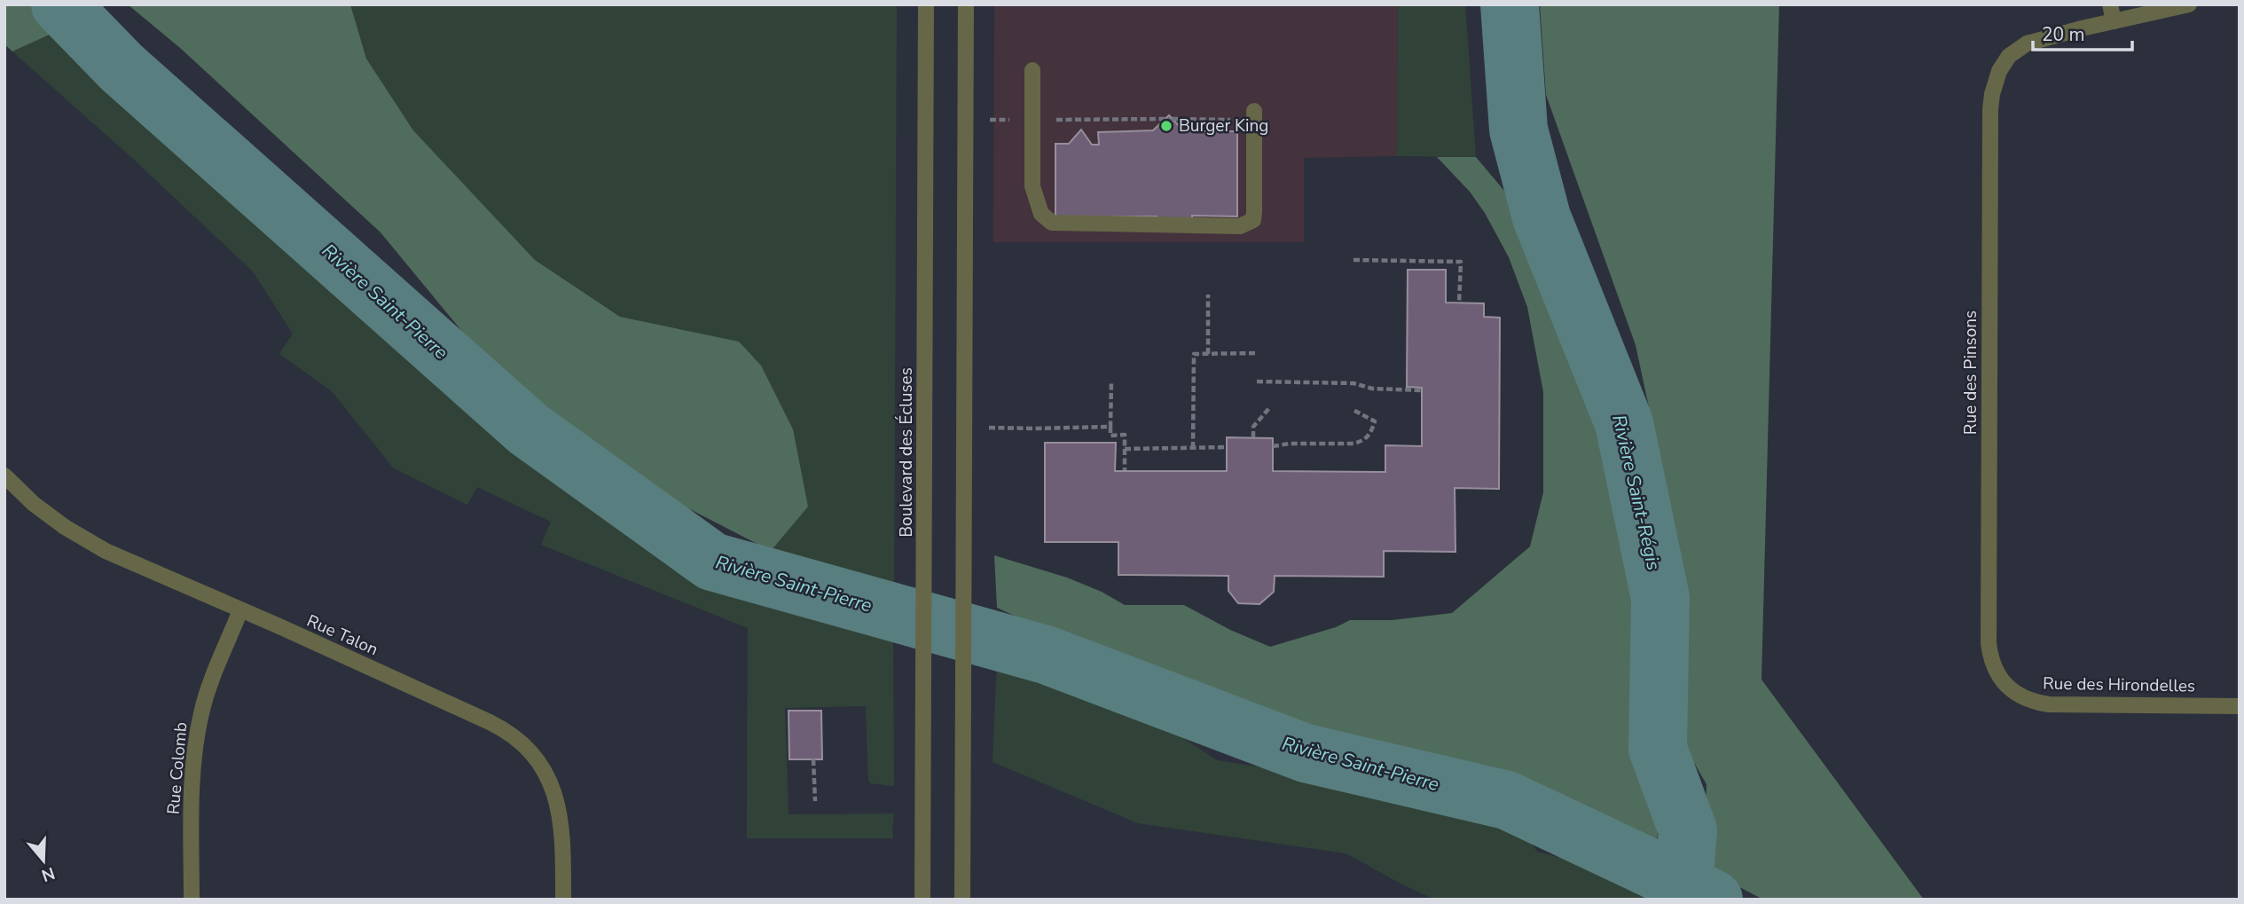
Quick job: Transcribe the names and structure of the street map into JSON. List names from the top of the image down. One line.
{"streets":{"street":["Rue des Pinsons","Boulevard des Écluses","Rue Talon","Rue des Hirondelles","Rue Colomb"]},"crossings":[["Rue des Pinsons","Rue des Hirondelles"],["Rue Talon","Rue Colomb"]],"water":["Rivière Saint-Pierre","Rivière Saint-Régis"],"places":["Burger King"],"scale_bar":"20 m","north":"bottom"}
